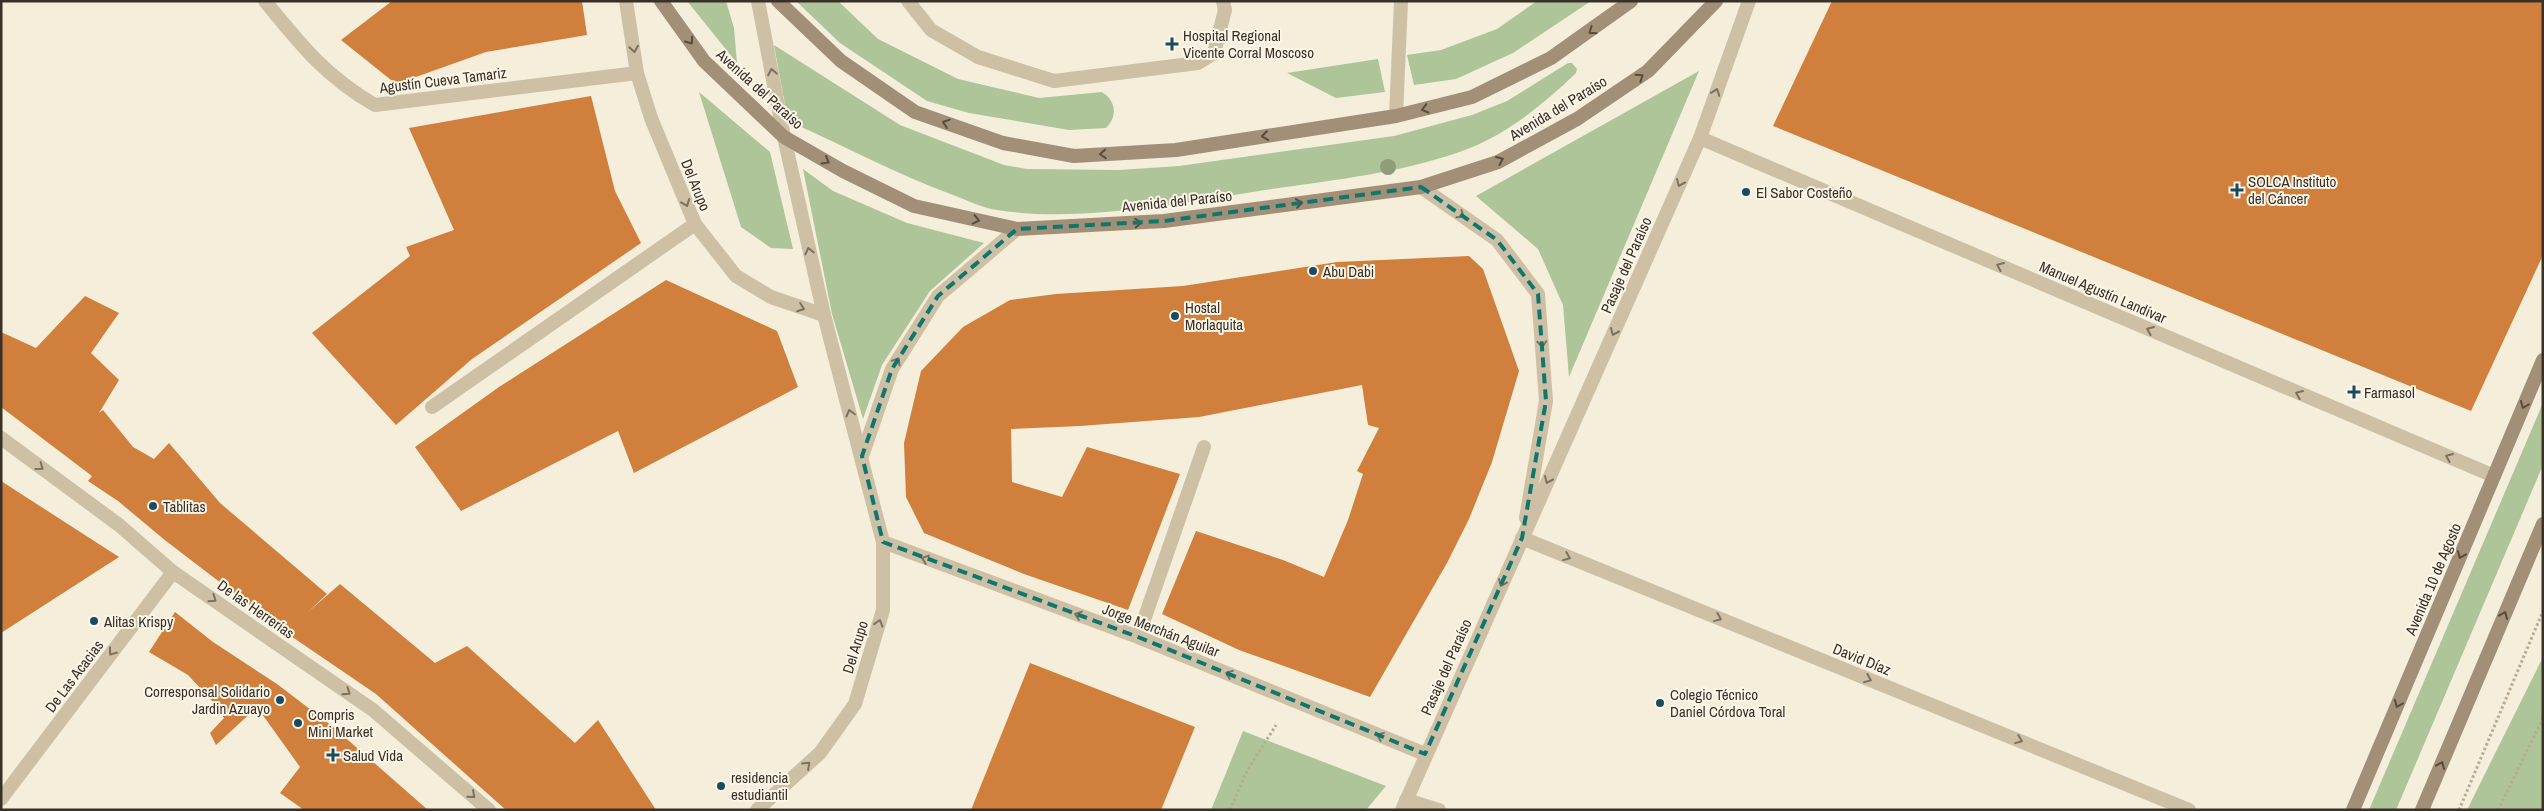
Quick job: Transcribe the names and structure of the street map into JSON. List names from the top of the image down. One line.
{"streets":{"main road":["Avenida del Paraíso","Avenida 10 de Agosto"],"street":["Agustín Cueva Tamariz","Del Arupo","Pasaje del Paraíso","Manuel Agustín Landívar","De las Herrerías","Jorge Merchán Aguilar","David Díaz","De Las Acacias"]},"crossings":[["Agustín Cueva Tamariz","Del Arupo"],["Avenida del Paraíso","Del Arupo"],["Avenida del Paraíso","Pasaje del Paraíso"],["Del Arupo","Jorge Merchán Aguilar"],["Pasaje del Paraíso","Manuel Agustín Landívar"],["Pasaje del Paraíso","Jorge Merchán Aguilar"],["Pasaje del Paraíso","David Díaz"],["Manuel Agustín Landívar","Avenida 10 de Agosto"],["De las Herrerías","De Las Acacias"]],"one_way":["Manuel Agustín Landívar","De las Herrerías","Jorge Merchán Aguilar","David Díaz","De Las Acacias"],"places":{"health":["Hospital Regional Vicente Corral Moscoso","SOLCA Instituto del Cáncer","Farmasol","Salud Vida"],"other":["El Sabor Costeño","Abu Dabi","Hostal Morlaquita","Tablitas","Alitas Krispy","Corresponsal Solidario Jardin Azuayo","Colegio Técnico Daniel Córdova Toral","Compris Mini Market","residencia estudiantil"]}}
